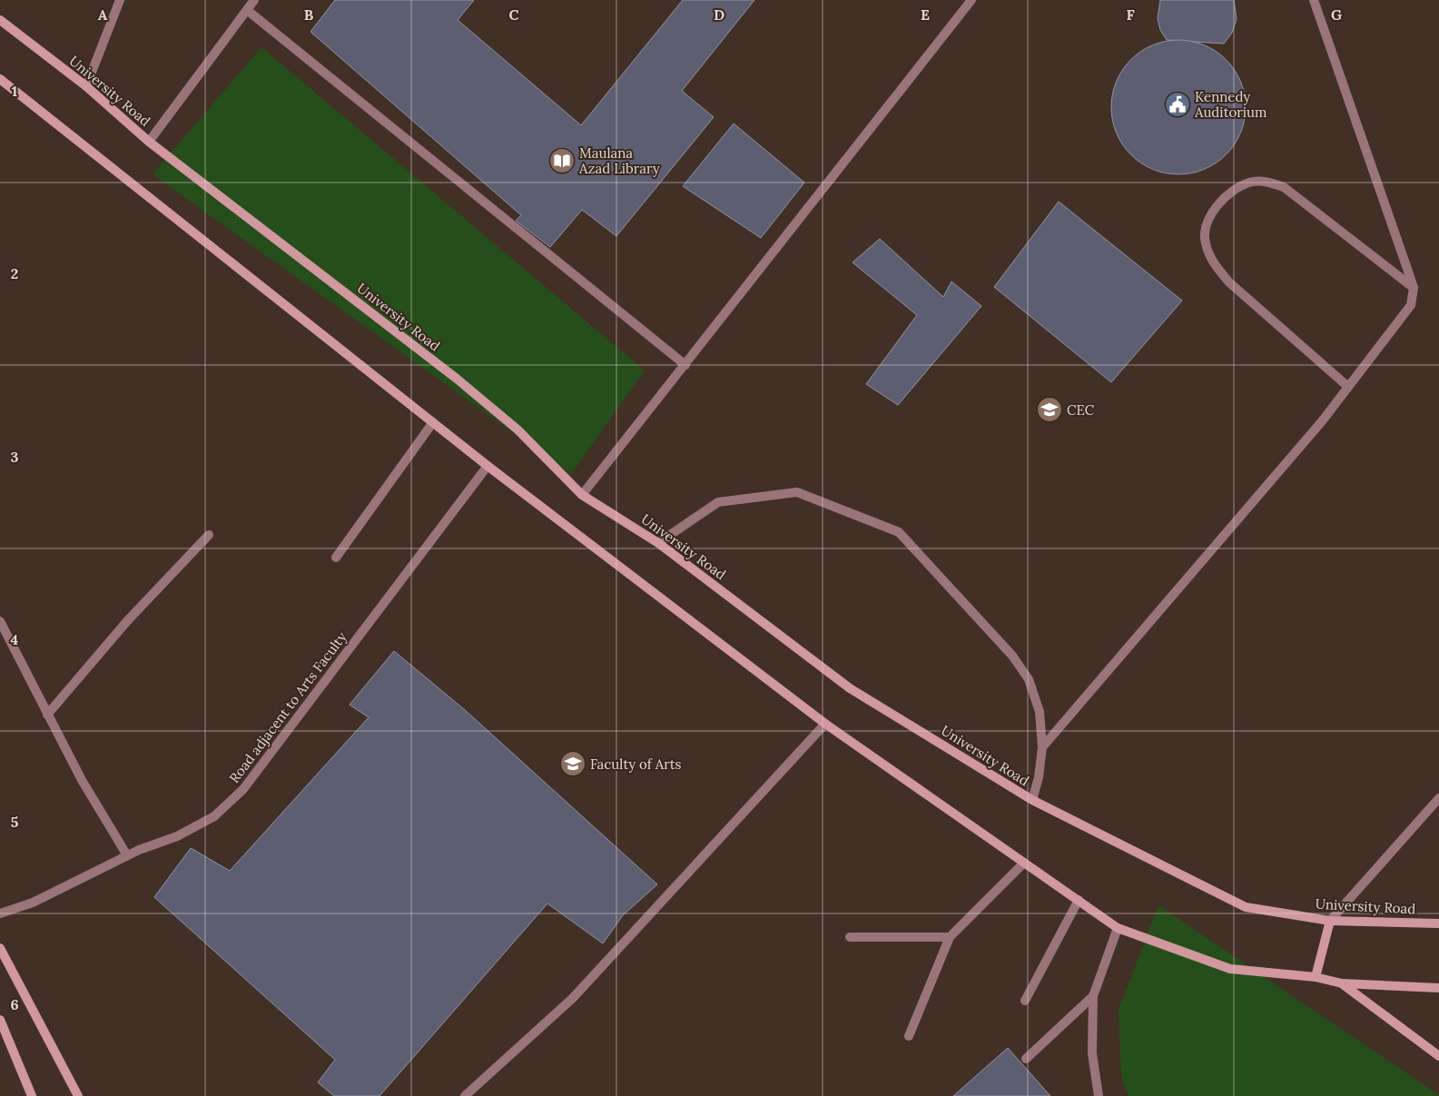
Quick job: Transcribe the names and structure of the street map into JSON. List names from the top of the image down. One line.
{"streets":{"main road":["University Road"],"street":["Road adjacent to Arts Faculty"]},"places":{"public building":["Kennedy Auditorium"],"library":["Maulana Azad Library"],"school or university":["CEC","Faculty of Arts"]},"grid":{"columns":["A","B","C","D","E","F","G"],"rows":["1","2","3","4","5","6"]}}
